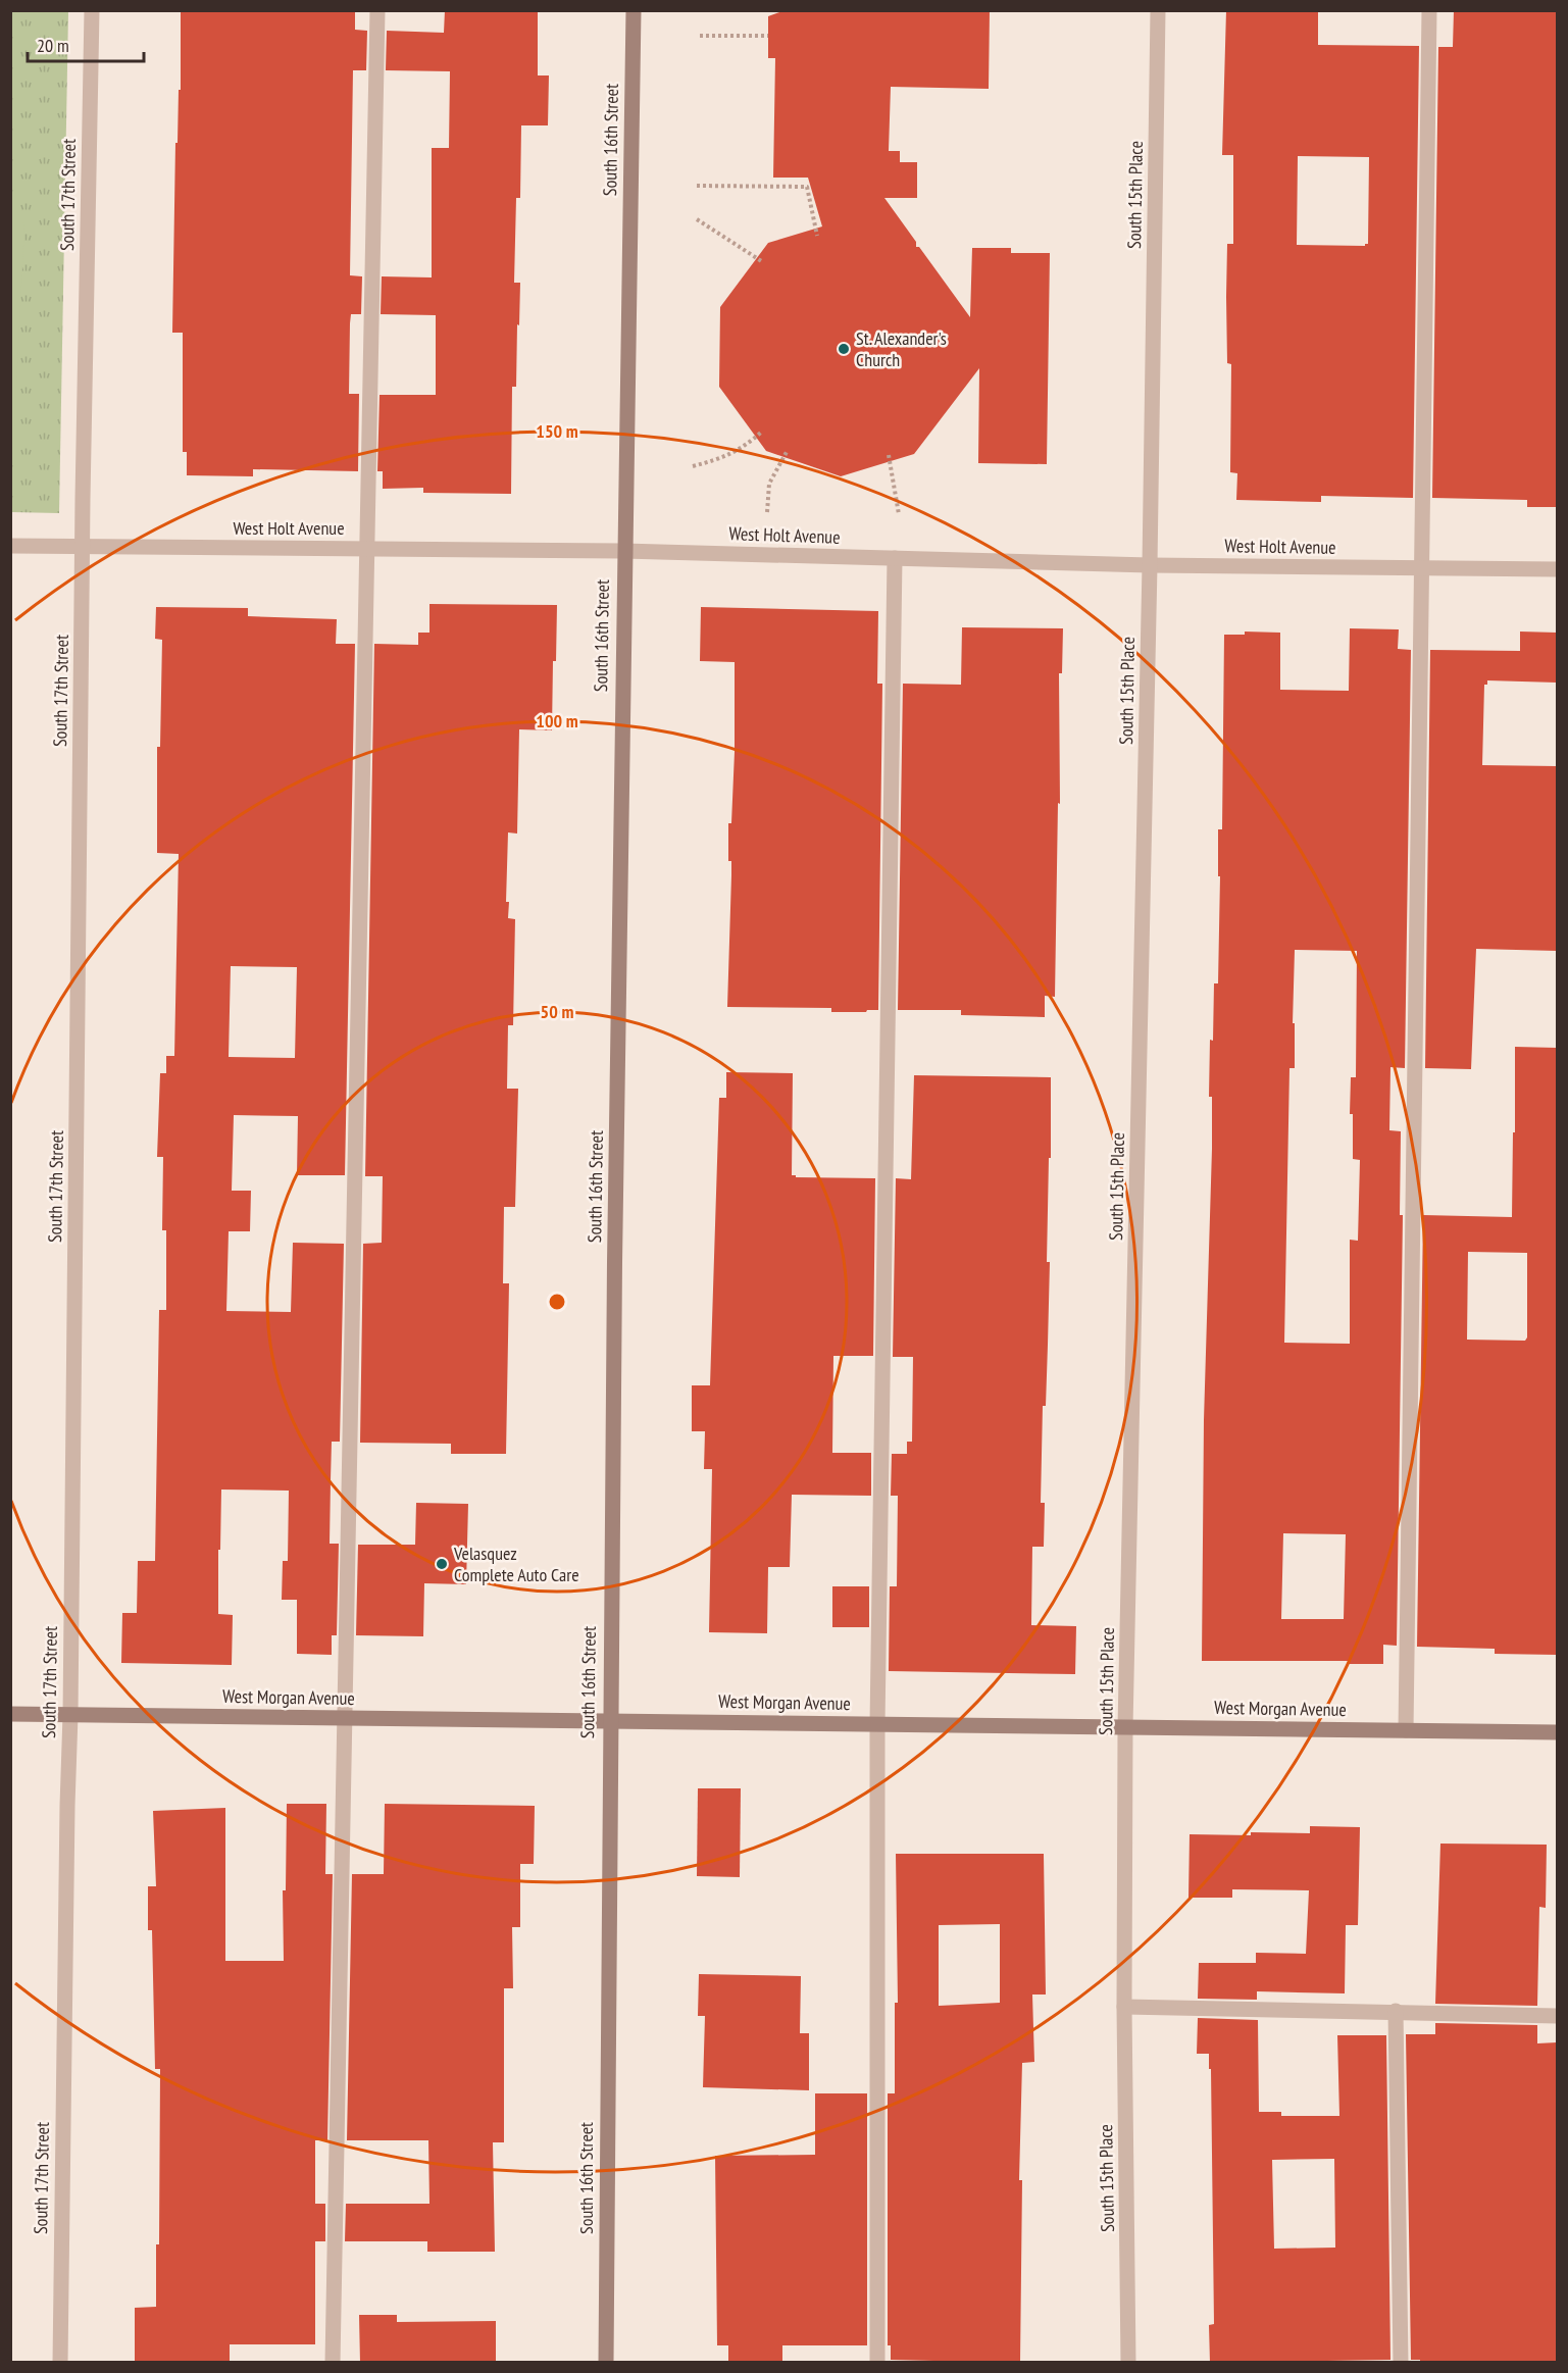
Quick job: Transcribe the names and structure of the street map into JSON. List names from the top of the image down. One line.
{"streets":{"street":["South 16th Street","South 17th Street","South 15th Place","West Holt Avenue","West Morgan Avenue"]},"crossings":[["South 16th Street","West Holt Avenue"],["South 16th Street","West Morgan Avenue"],["South 17th Street","West Holt Avenue"],["South 17th Street","West Morgan Avenue"],["South 15th Place","West Holt Avenue"],["South 15th Place","West Morgan Avenue"]],"places":["St. Alexander's Church","Velasquez Complete Auto Care"],"scale_bar":"20 m","rings":["150 m","100 m","50 m"]}
